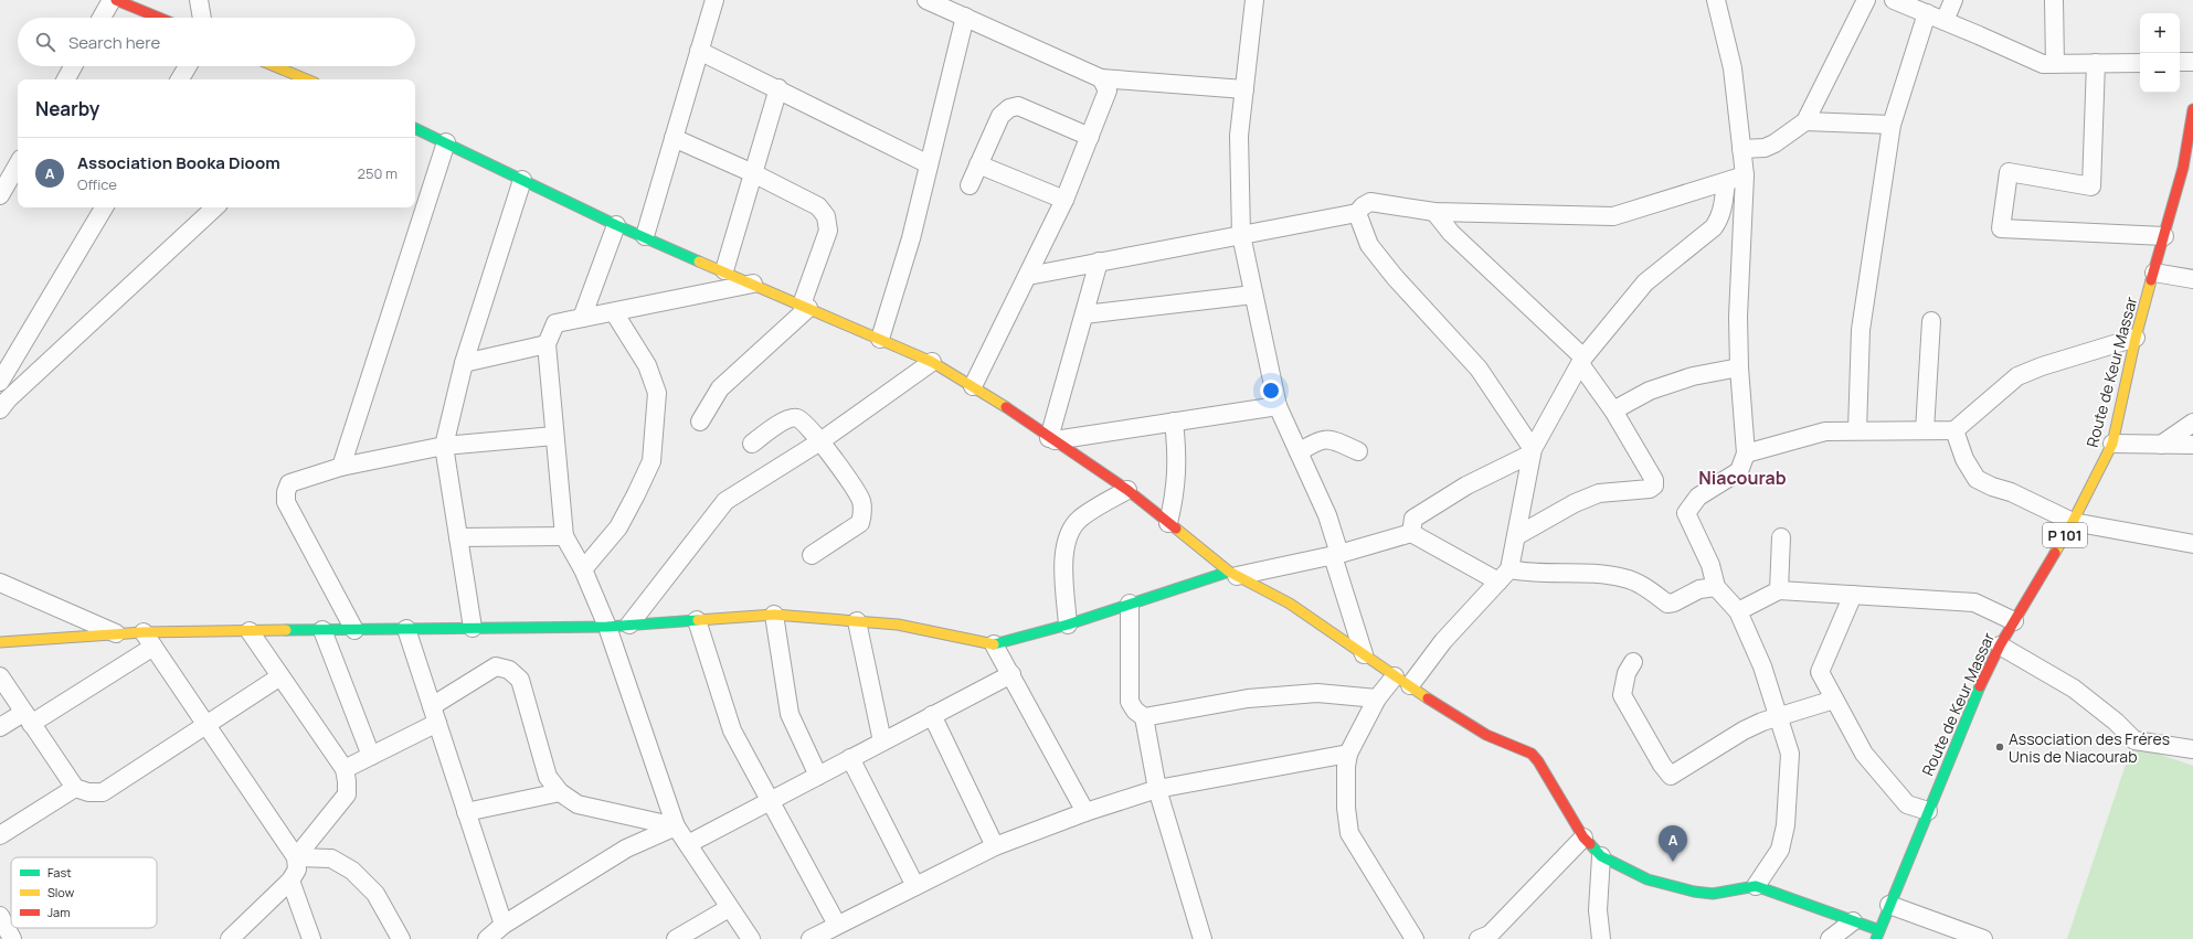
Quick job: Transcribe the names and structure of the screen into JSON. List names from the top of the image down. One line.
{"streets":{"street":["Route de Keur Massar","P 101"]},"districts":["Niacourab"],"places":["Association des Fréres Unis de Niacourab"],"legend":["Fast","Slow","Jam"],"page":{"map_buttons":["+","−"],"search":"Search here","heading":"Nearby","list":[{"mark":"A","name":"Association Booka Dioom","note":"Office","value":"250 m"}],"pins":"A"}}
